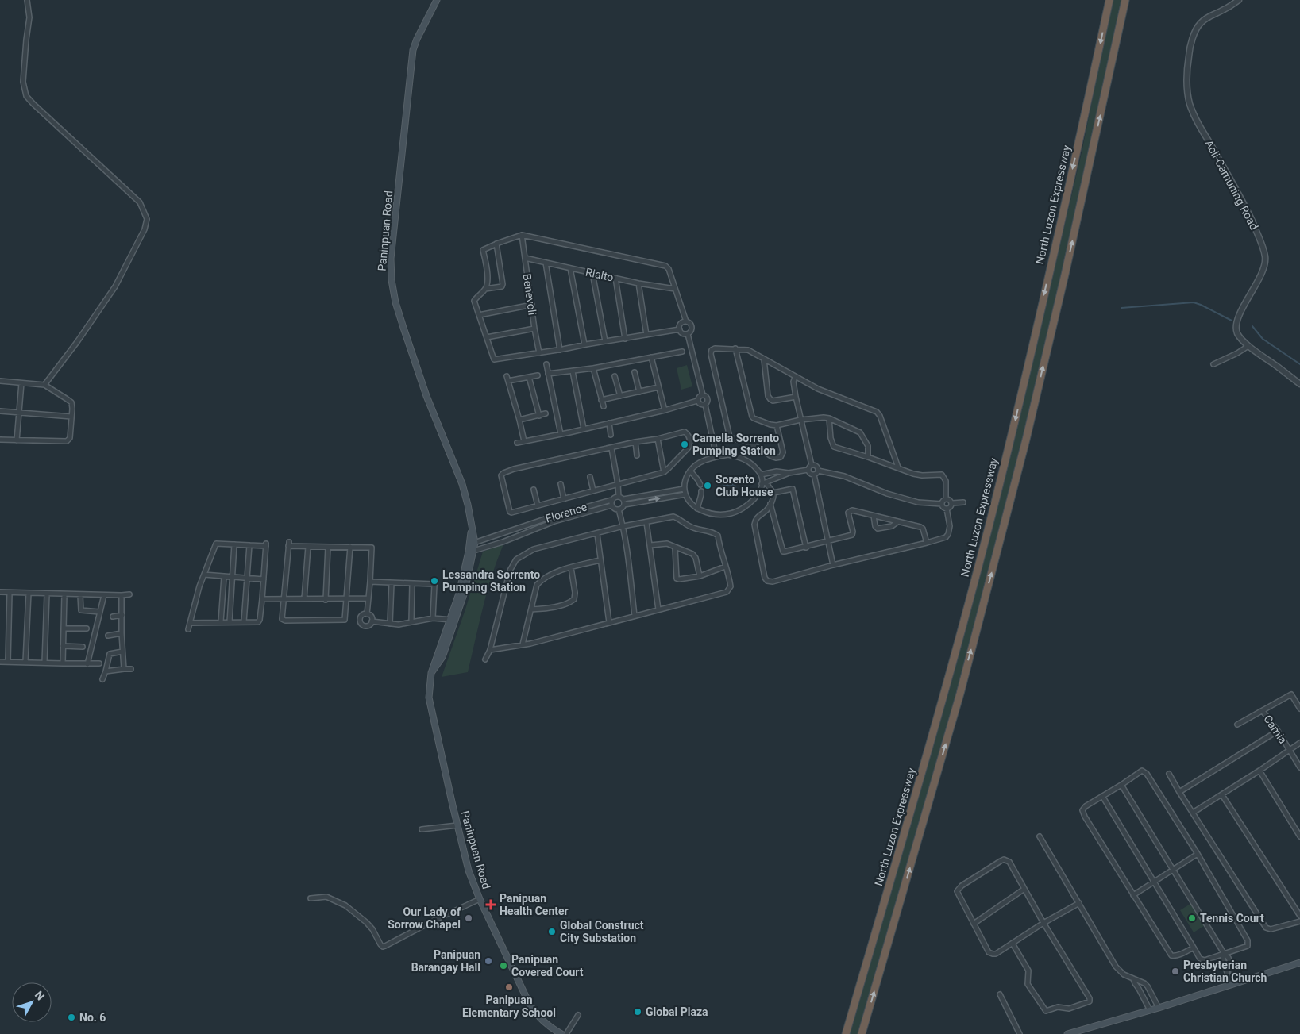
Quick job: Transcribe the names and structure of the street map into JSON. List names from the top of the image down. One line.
{"streets":{"highway":["North Luzon Expressway"],"main road":["Paninpuan Road"],"street":["Acli-Camuning Road","Rialto","Benevoli","Florence","Camia"]},"crossings":[["Paninpuan Road","Florence"],["Rialto","Benevoli"]],"places":{"other":["Camella Sorrento Pumping Station","Sorento Club House","Lessandra Sorrento Pumping Station","Our Lady of Sorrow Chapel","Tennis Court","Global Construct City Substation","Panipuan Barangay Hall","Panipuan Covered Court","Presbyterian Christian Church","Panipuan Elementary School","Global Plaza","No. 6"],"health":["Panipuan Health Center"]},"north":"top right"}
